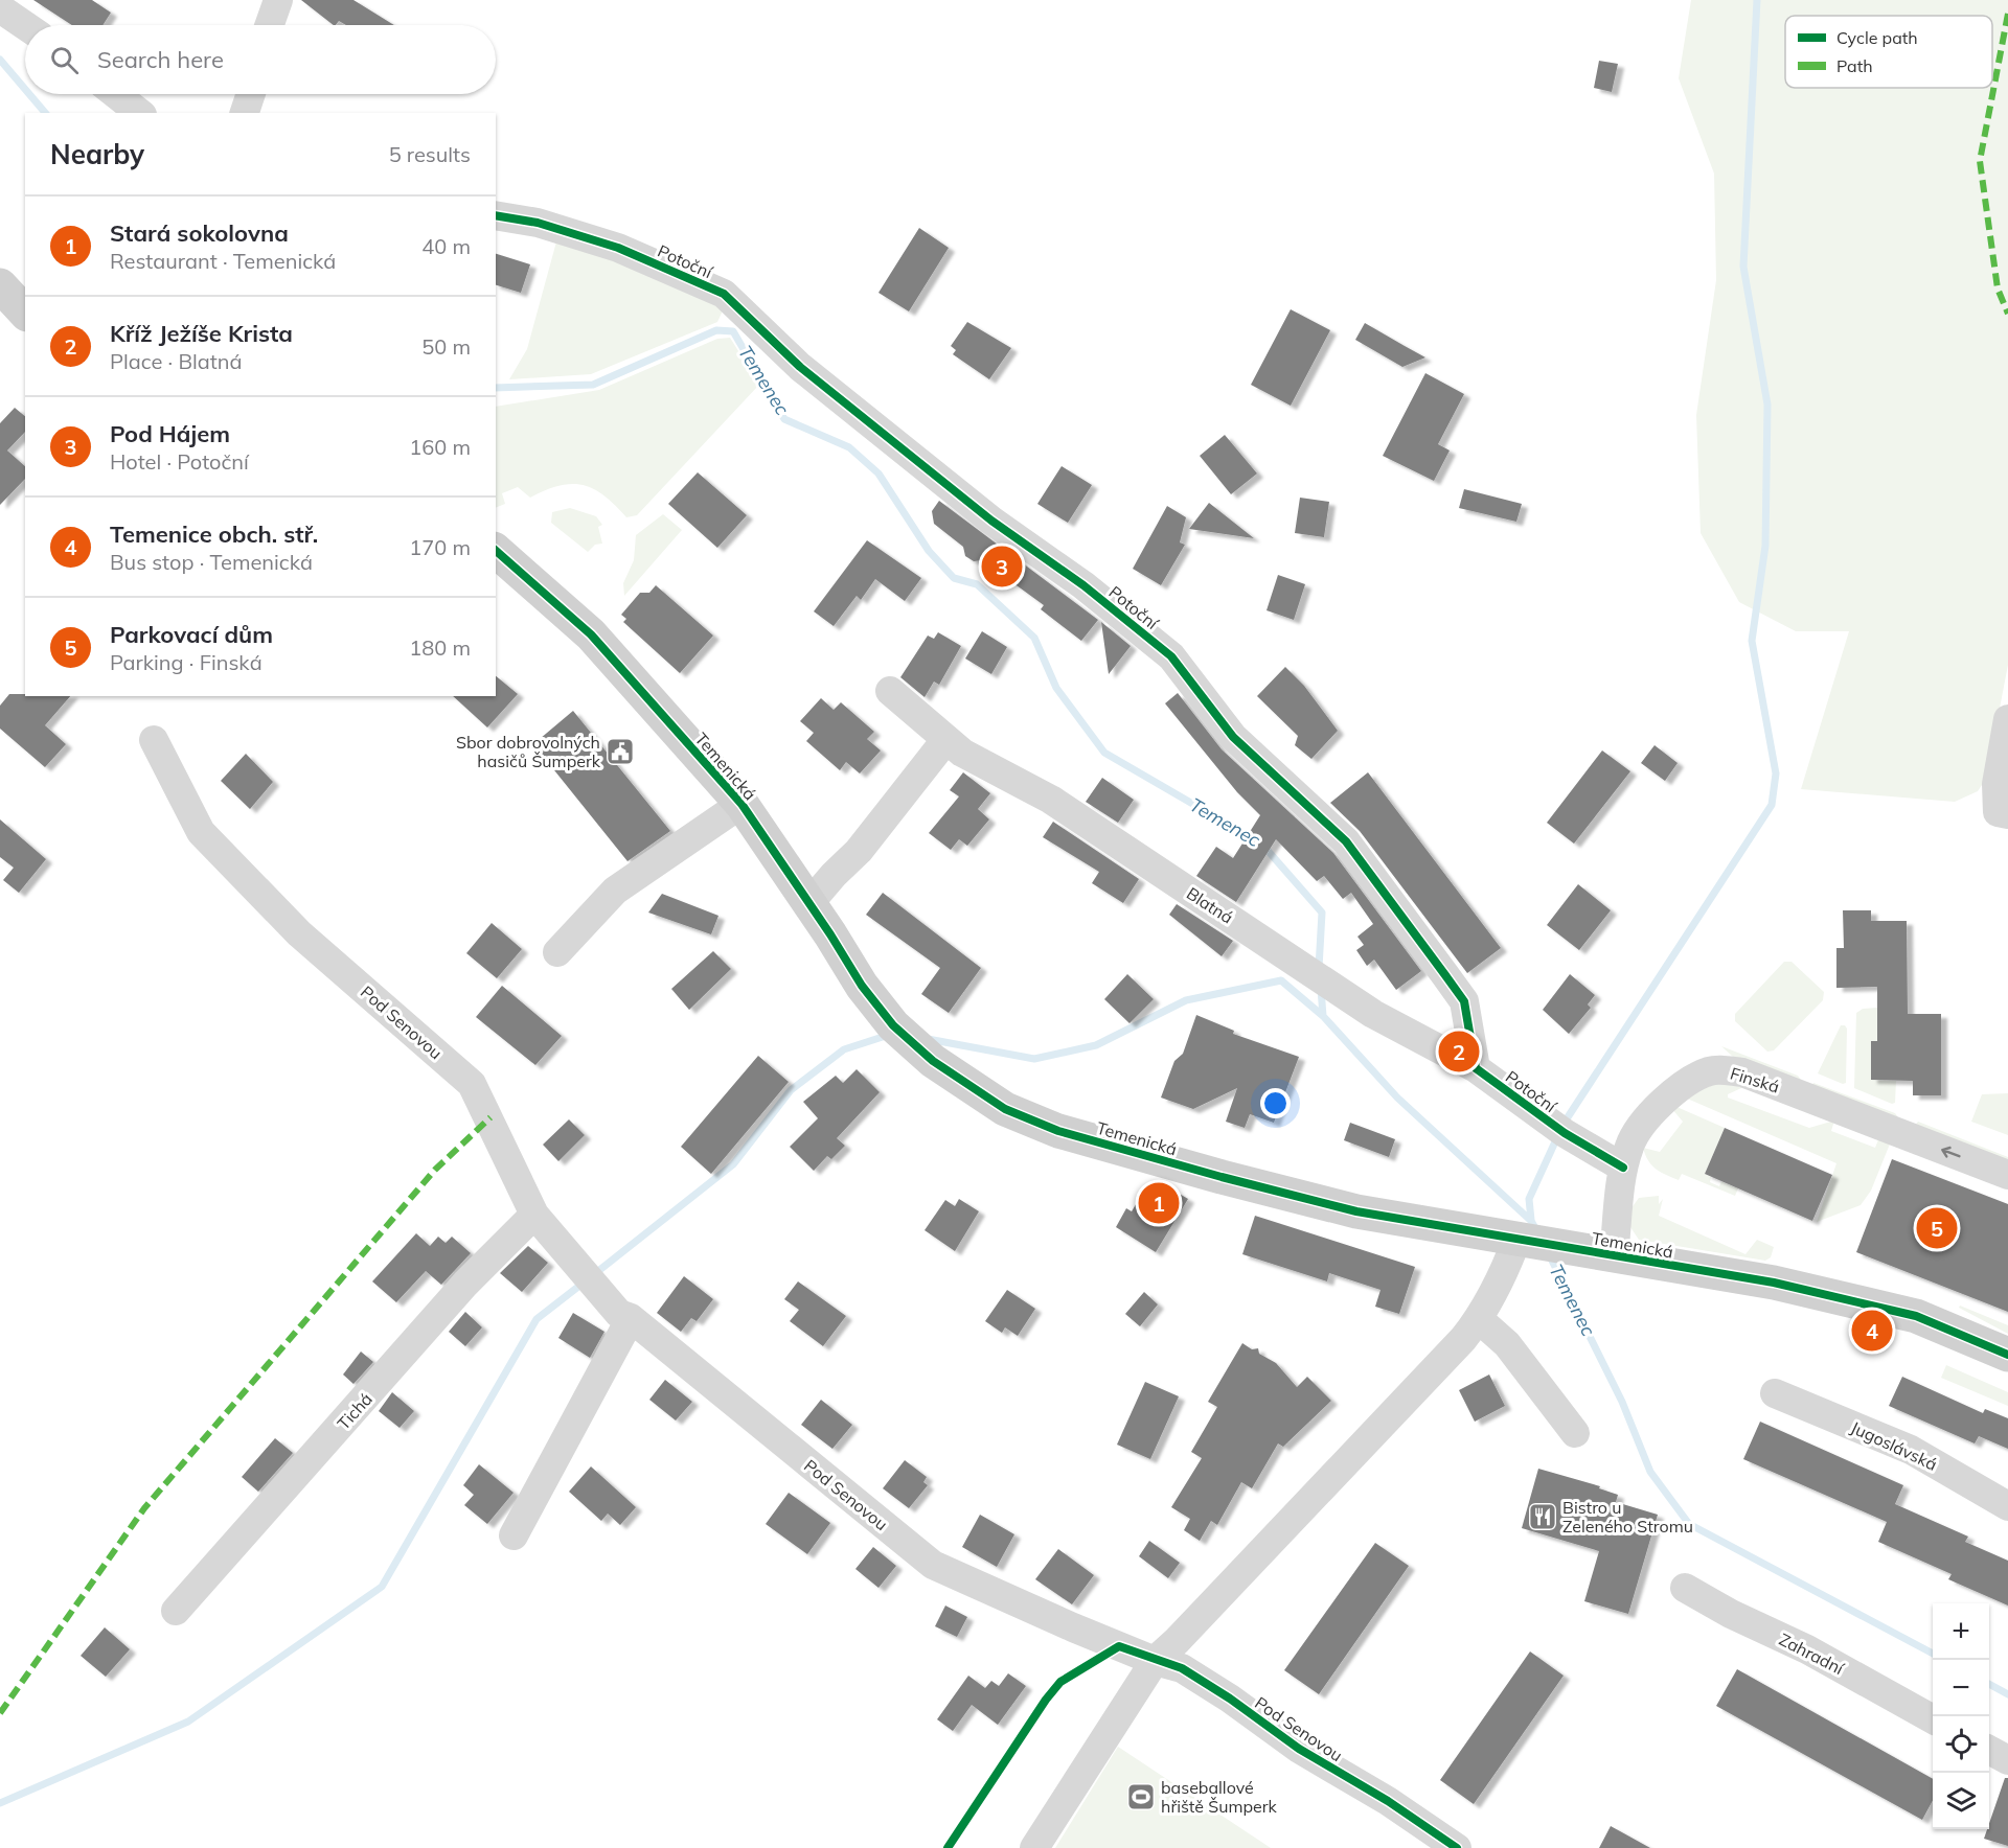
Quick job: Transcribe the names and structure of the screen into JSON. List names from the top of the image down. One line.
{"streets":{"street":["Potoční","Temenická","Blatná","Pod Senovou","Finská","Tichá","Jugoslávská","Zahradní"]},"crossings":[["Potoční","Blatná"],["Potoční","Finská"],["Temenická","Finská"],["Pod Senovou","Tichá"]],"one_way":["Finská"],"water":["Temenec"],"places":{"public building":["Sbor dobrovolných hasičů Šumperk"],"restaurant":["Bistro u Zeleného Stromu"],"sports":["baseballové hřiště Šumperk"]},"legend":["Cycle path","Path"],"page":{"search":"Search here","heading":["Nearby","5 results"],"list":[{"mark":"1","name":"Stará sokolovna","note":"Restaurant · Temenická","value":"40 m"},{"mark":"2","name":"Kříž Ježíše Krista","note":"Place · Blatná","value":"50 m"},{"mark":"3","name":"Pod Hájem","note":"Hotel · Potoční","value":"160 m"},{"mark":"4","name":"Temenice obch. stř.","note":"Bus stop · Temenická","value":"170 m"},{"mark":"5","name":"Parkovací dům","note":"Parking · Finská","value":"180 m"}],"pins":["3","2","1","5","4"],"map_buttons":["+","−"]}}
